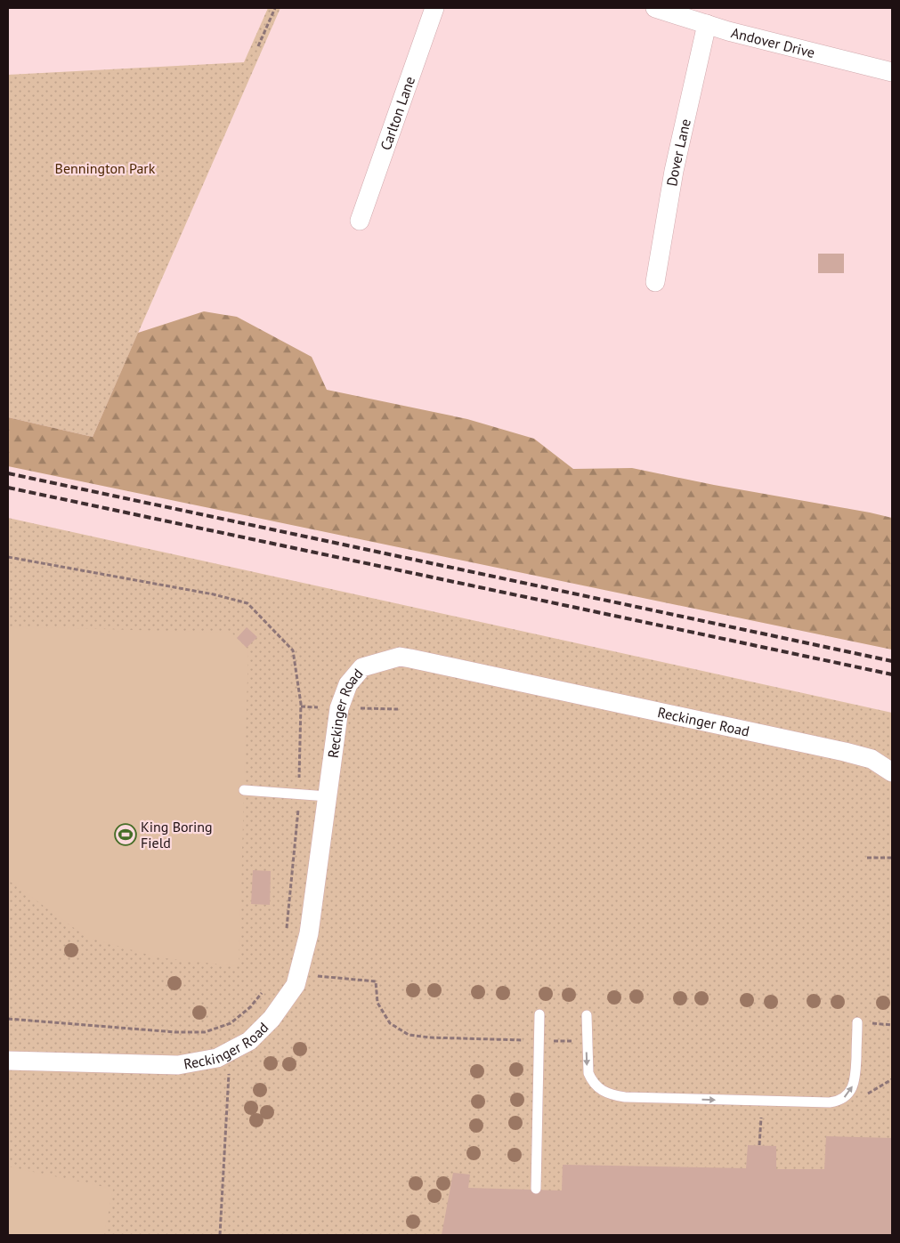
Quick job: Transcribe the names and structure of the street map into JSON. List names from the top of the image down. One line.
{"streets":{"street":["Andover Drive","Carlton Lane","Dover Lane","Reckinger Road"]},"crossings":[["Andover Drive","Dover Lane"]],"parks":["Bennington Park"],"places":{"sports":["King Boring Field"]}}
